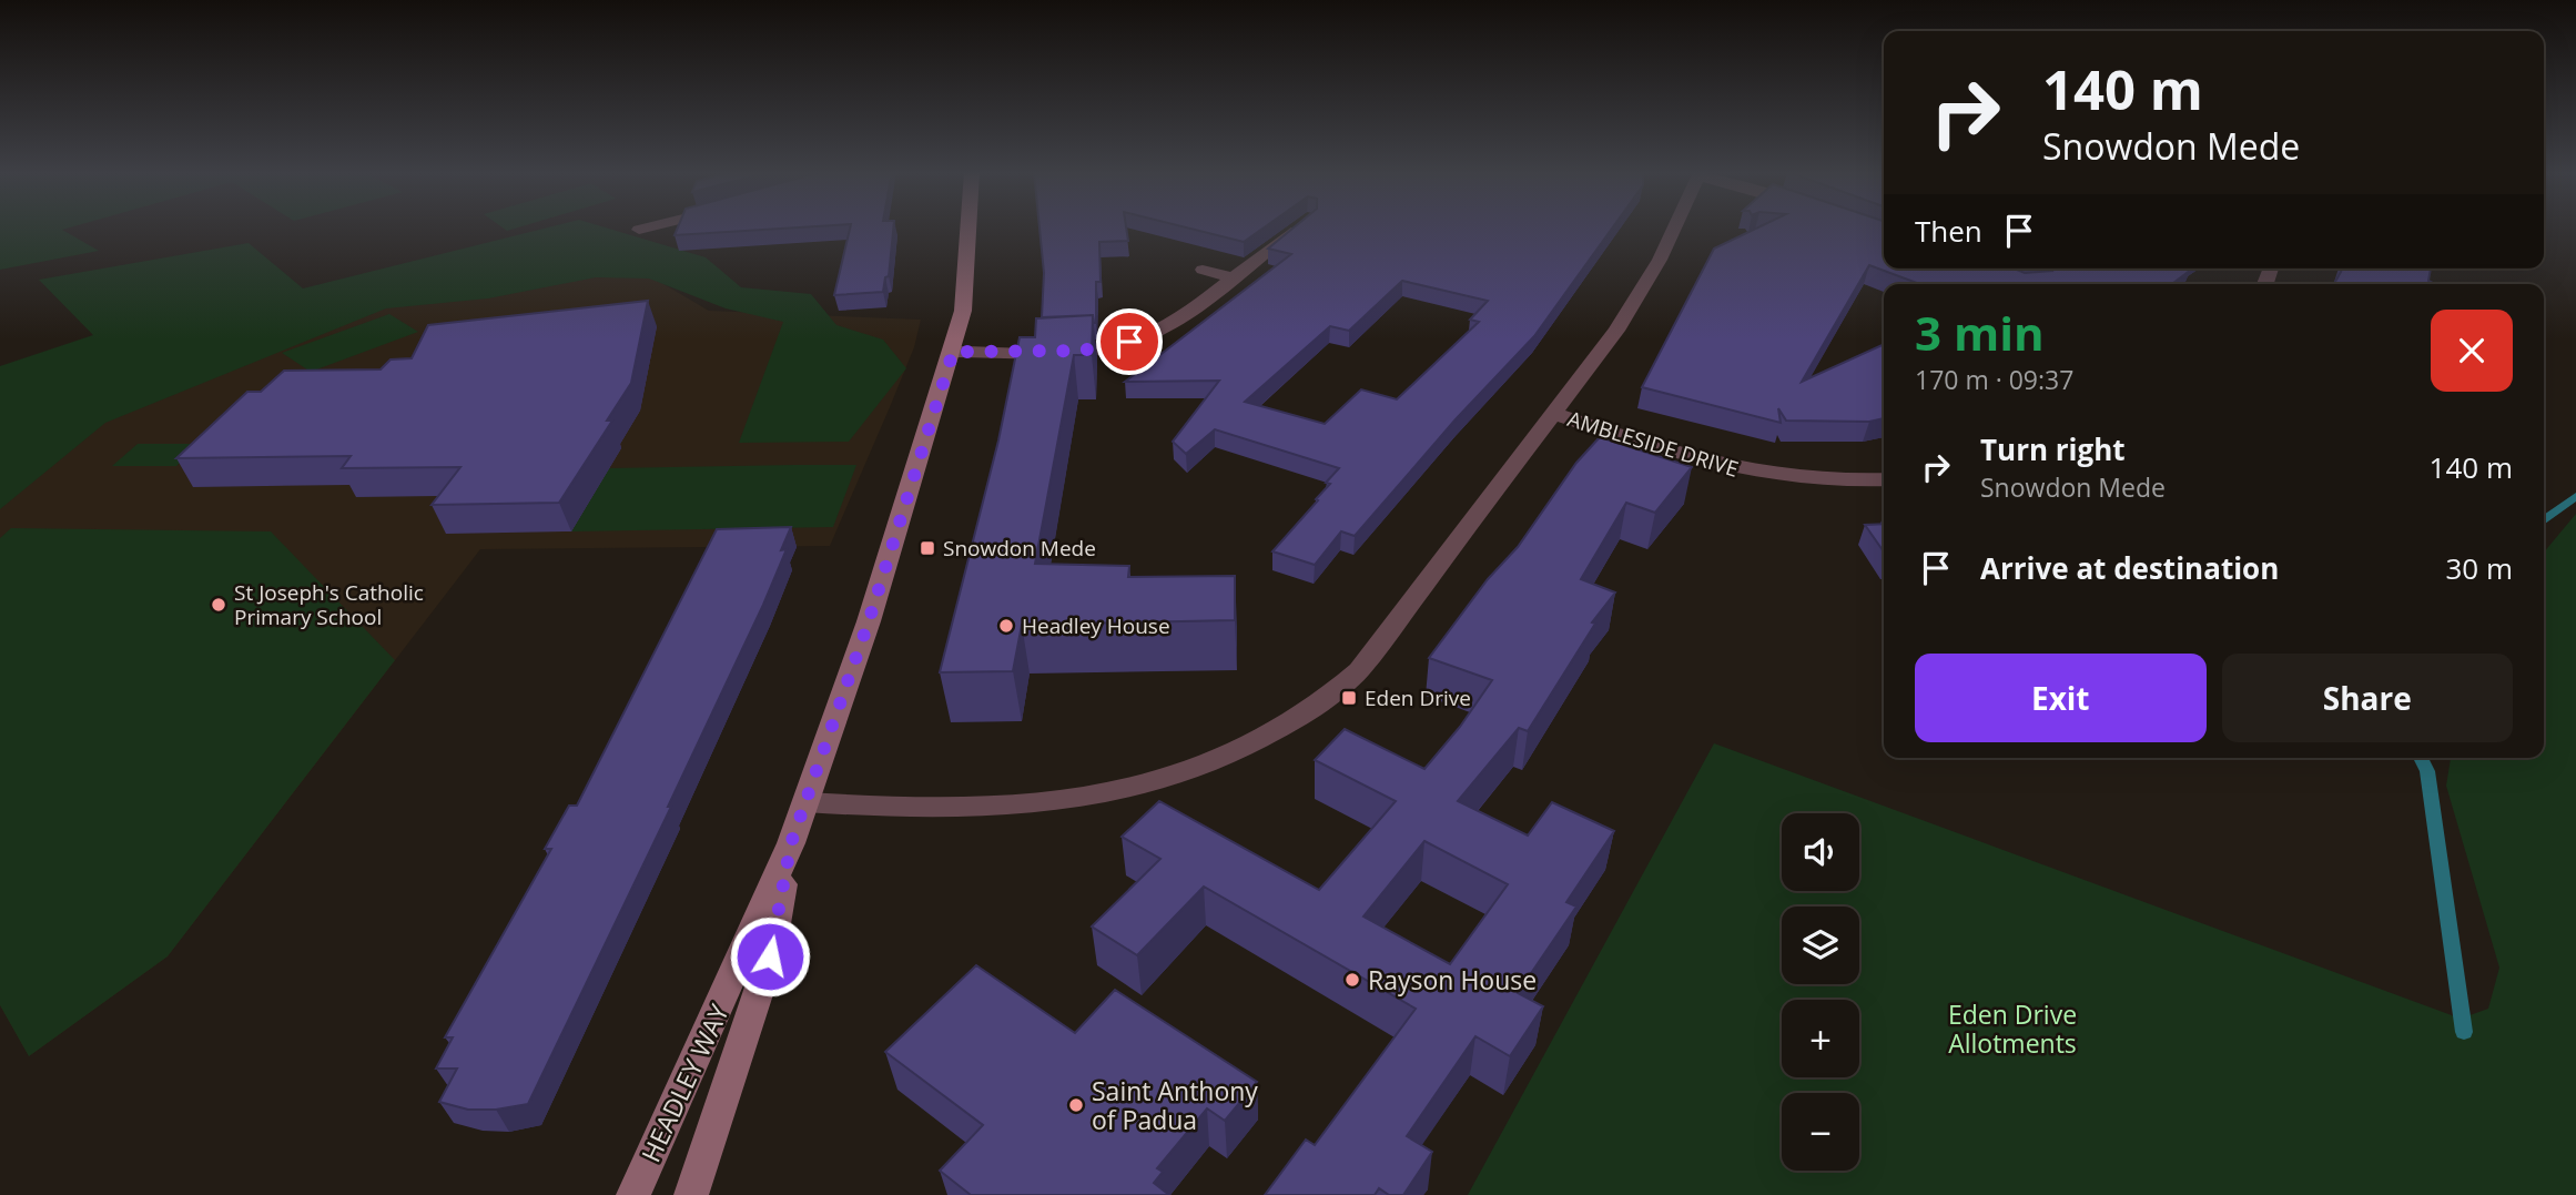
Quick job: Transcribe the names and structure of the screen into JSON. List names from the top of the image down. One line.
{"streets":{"main road":["HEADLEY WAY"],"street":["AMBLESIDE DRIVE"]},"parks":["Eden Drive Allotments"],"places":{"transit":["Snowdon Mede","Eden Drive"],"other":["St Joseph's Catholic Primary School","Headley House","Rayson House","Saint Anthony of Padua"]},"page":{"turn":["140 m","Snowdon Mede"],"then":"Then","heading":["3 min","170 m · 09:37"],"list":[{"name":"Turn right","note":"Snowdon Mede","value":"140 m"},{"name":"Arrive at destination","value":"30 m"}],"buttons":["Exit","Share"],"map_buttons":["+","−"]}}
